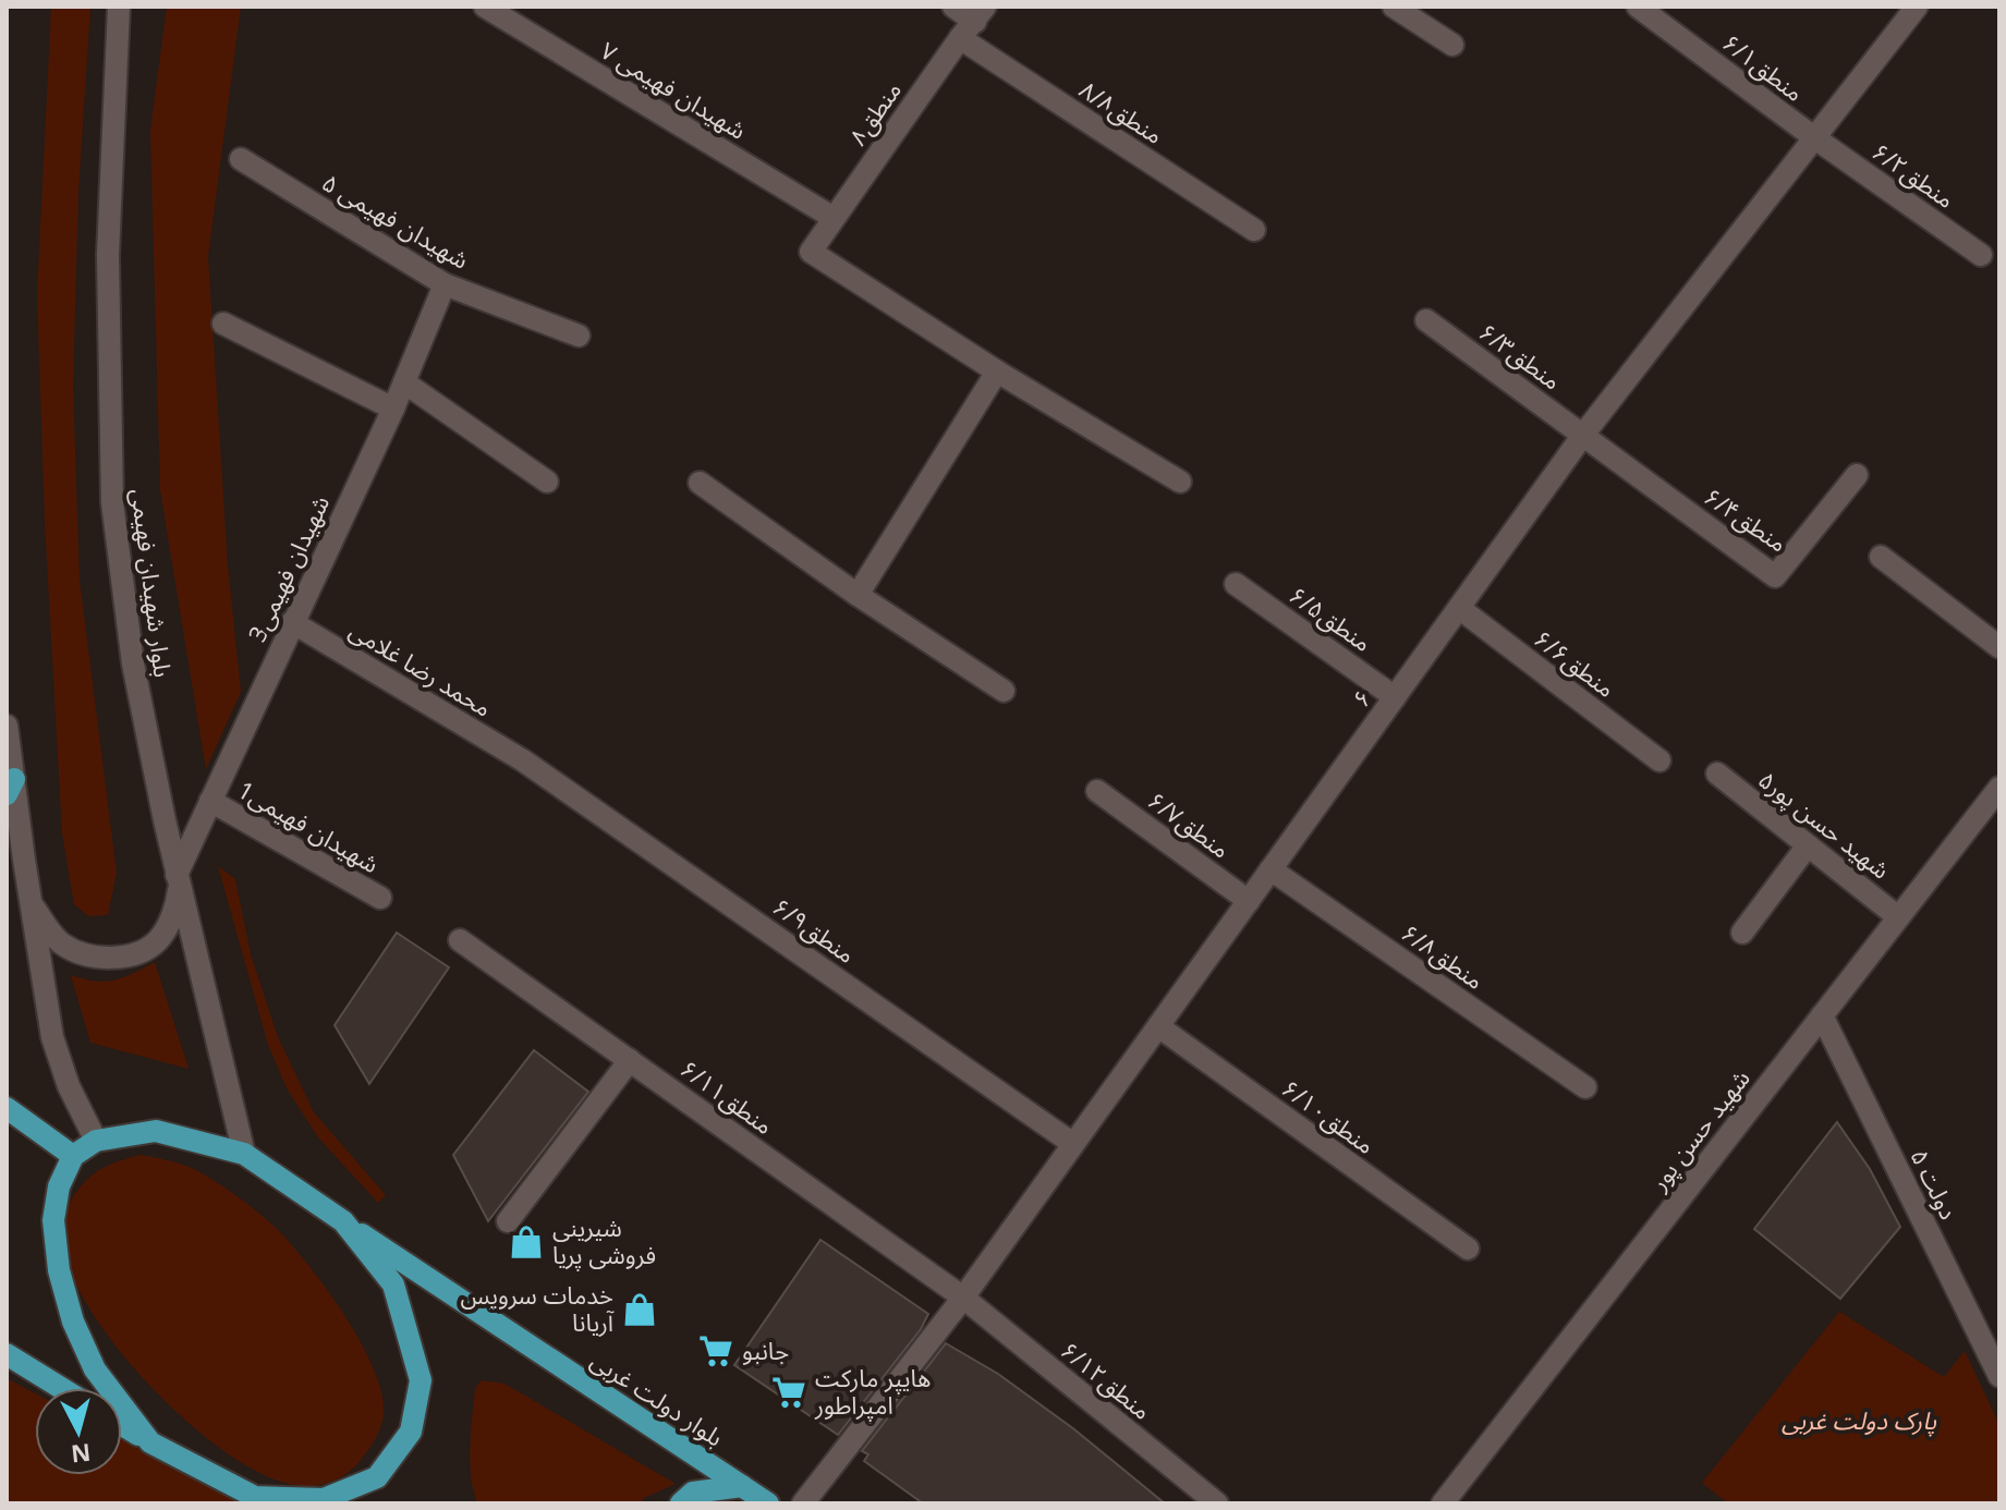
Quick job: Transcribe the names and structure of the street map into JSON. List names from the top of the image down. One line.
{"streets":{"main road":["بلوار دولت غربی"],"street":["منطق۶/۱","شهیدان فهیمی ۷","منطق۸/۸","منطق۸","منطق۶/۲","شهیدان فهیمی ۵","منطق۶/۳","منطق۶/۴","3شهیدان فهیمی","بلوار شهیدان فهیمی","منطق۶/۵","منطق۶/۶","محمد رضا غلامی","۶","منطق۶/۷","شهید حسن پور۵","1شهیدان فهیمی","منطق۶/۹","منطق۶/۸","منطق۶/۱۱","منطق۶/۱۰","شهید حسن پور","۵ دولت","منطق۶/۱۲"]},"crossings":[["منطق۶/۱","منطق۶/۲"],["منطق۶/۱","۶"],["شهیدان فهیمی ۷","منطق۸"],["منطق۸/۸","منطق۸"],["منطق۶/۲","۶"],["شهیدان فهیمی ۵","3شهیدان فهیمی"],["منطق۶/۳","منطق۶/۴"],["منطق۶/۳","۶"],["منطق۶/۴","۶"],["3شهیدان فهیمی","بلوار شهیدان فهیمی"],["3شهیدان فهیمی","محمد رضا غلامی"],["3شهیدان فهیمی","1شهیدان فهیمی"],["بلوار شهیدان فهیمی","بلوار دولت غربی"],["منطق۶/۵","۶"],["منطق۶/۶","۶"],["محمد رضا غلامی","منطق۶/۹"],["۶","منطق۶/۷"],["۶","منطق۶/۹"],["۶","منطق۶/۸"],["۶","منطق۶/۱۱"],["۶","منطق۶/۱۰"],["۶","منطق۶/۱۲"],["شهید حسن پور۵","شهید حسن پور"],["منطق۶/۱۱","منطق۶/۱۲"],["شهید حسن پور","۵ دولت"]],"parks":["پارک دولت غربی"],"places":{"shop":["شیرینی فروشی پریا","خدمات سرویس آریانا"],"supermarket":["جانبو","هایپر مارکت امپراطور"]},"north":"bottom"}
